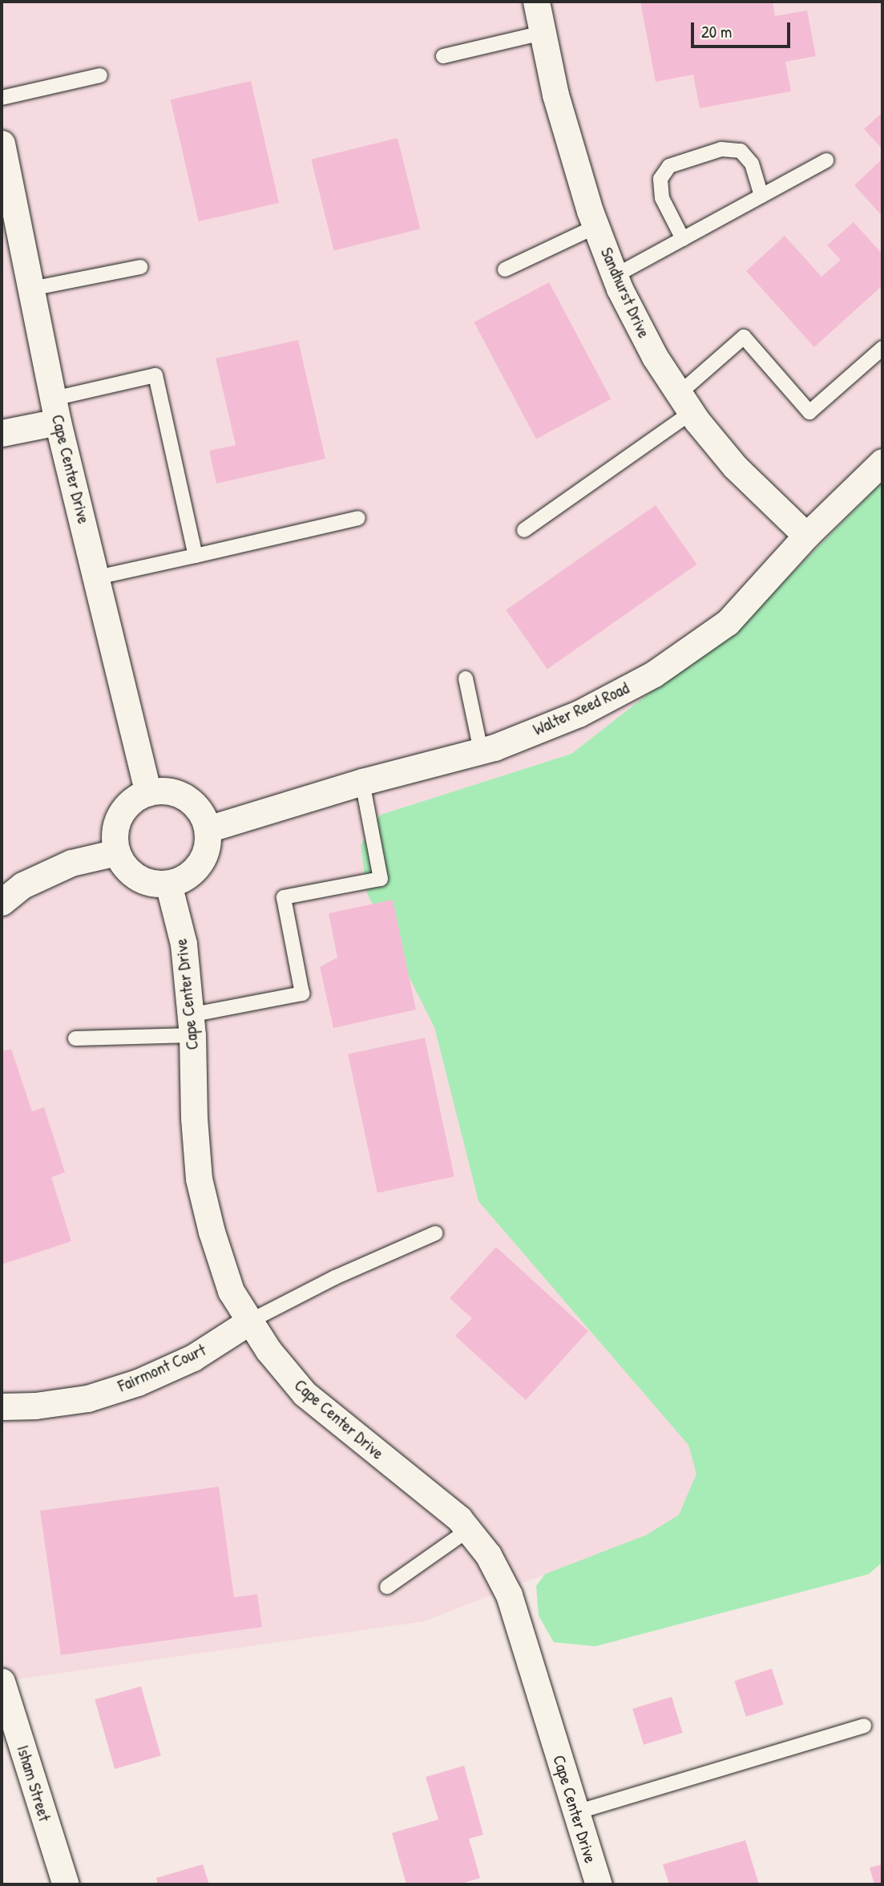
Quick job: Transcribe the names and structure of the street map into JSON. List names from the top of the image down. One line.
{"streets":{"street":["Sandhurst Drive","Cape Center Drive","Walter Reed Road","Fairmont Court","Isham Street"]},"crossings":[["Sandhurst Drive","Walter Reed Road"],["Cape Center Drive","Walter Reed Road"],["Cape Center Drive","Fairmont Court"]],"scale_bar":"20 m"}
